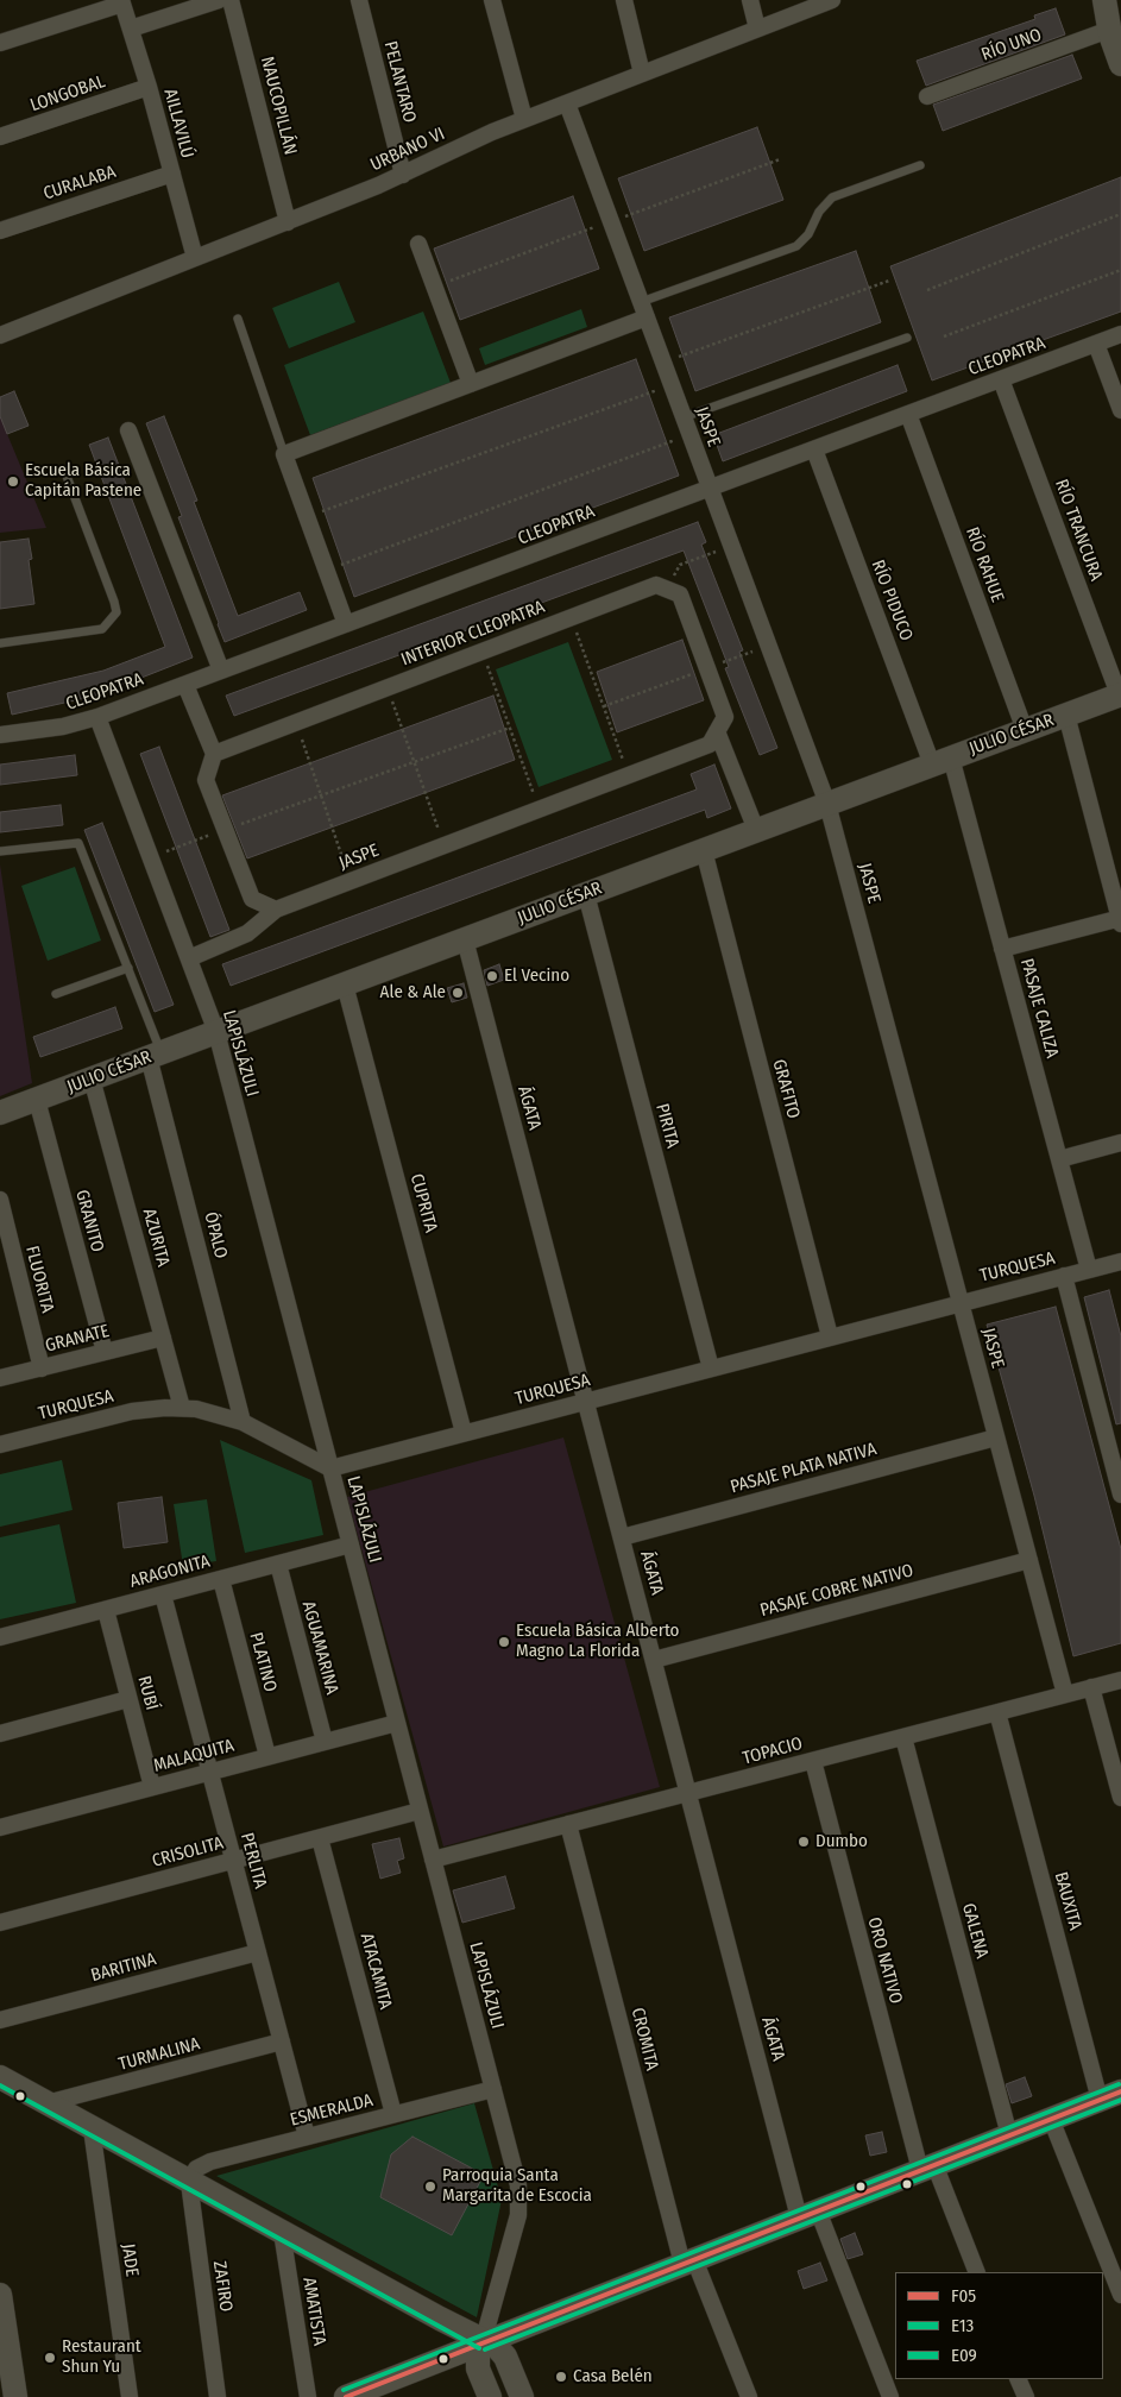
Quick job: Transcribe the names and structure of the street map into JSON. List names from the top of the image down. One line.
{"streets":{"street":["RÍO UNO","PELANTARO","LONGOBAL","NAUCOPILLÁN","AILLAVILÚ","URBANO VI","CURALABA","CLEOPATRA","JASPE","RÍO TRANCURA","RÍO RAHUE","RÍO PIDUCO","INTERIOR CLEOPATRA","JULIO CÉSAR","PASAJE CALIZA","LAPISLÁZULI","GRAFITO","ÁGATA","PIRITA","CUPRITA","GRANITO","ÓPALO","AZURITA","TURQUESA","FLUORITA","GRANATE","PASAJE PLATA NATIVA","ARAGONITA","PASAJE COBRE NATIVO","AGUAMARINA","PLATINO","RUBÍ","TOPACIO","MALAQUITA","CRISOLITA","PERLITA","BAUXITA","GALENA","ORO NATIVO","BARITINA","ATACAMITA","CROMITA","TURMALINA","ESMERALDA","JADE","ZAFIRO","AMATISTA"]},"crossings":[["PELANTARO","URBANO VI"],["LONGOBAL","AILLAVILÚ"],["NAUCOPILLÁN","URBANO VI"],["AILLAVILÚ","URBANO VI"],["AILLAVILÚ","CURALABA"],["URBANO VI","JASPE"],["CLEOPATRA","JASPE"],["CLEOPATRA","RÍO TRANCURA"],["CLEOPATRA","RÍO RAHUE"],["CLEOPATRA","RÍO PIDUCO"],["CLEOPATRA","LAPISLÁZULI"],["JASPE","JULIO CÉSAR"],["JASPE","TURQUESA"],["JASPE","PASAJE PLATA NATIVA"],["JASPE","PASAJE COBRE NATIVO"],["JASPE","TOPACIO"],["RÍO TRANCURA","JULIO CÉSAR"],["RÍO RAHUE","JULIO CÉSAR"],["RÍO PIDUCO","JULIO CÉSAR"],["RÍO PIDUCO","PASAJE CALIZA"],["JULIO CÉSAR","PASAJE CALIZA"],["JULIO CÉSAR","LAPISLÁZULI"],["JULIO CÉSAR","GRAFITO"],["JULIO CÉSAR","ÁGATA"],["JULIO CÉSAR","PIRITA"],["JULIO CÉSAR","CUPRITA"],["JULIO CÉSAR","GRANITO"],["JULIO CÉSAR","ÓPALO"],["JULIO CÉSAR","AZURITA"],["PASAJE CALIZA","TURQUESA"],["LAPISLÁZULI","TURQUESA"],["LAPISLÁZULI","ARAGONITA"],["LAPISLÁZULI","TOPACIO"],["LAPISLÁZULI","MALAQUITA"],["LAPISLÁZULI","CRISOLITA"],["LAPISLÁZULI","ESMERALDA"],["GRAFITO","TURQUESA"],["ÁGATA","TURQUESA"],["ÁGATA","PASAJE PLATA NATIVA"],["ÁGATA","PASAJE COBRE NATIVO"],["ÁGATA","TOPACIO"],["PIRITA","TURQUESA"],["CUPRITA","TURQUESA"],["GRANITO","GRANATE"],["ÓPALO","TURQUESA"],["AZURITA","TURQUESA"],["AZURITA","GRANATE"],["FLUORITA","GRANATE"],["ARAGONITA","AGUAMARINA"],["ARAGONITA","PLATINO"],["ARAGONITA","RUBÍ"],["ARAGONITA","PERLITA"],["AGUAMARINA","MALAQUITA"],["PLATINO","MALAQUITA"],["RUBÍ","MALAQUITA"],["TOPACIO","BAUXITA"],["TOPACIO","GALENA"],["TOPACIO","ORO NATIVO"],["TOPACIO","CROMITA"],["MALAQUITA","PERLITA"],["CRISOLITA","PERLITA"],["CRISOLITA","ATACAMITA"],["PERLITA","BARITINA"],["PERLITA","TURMALINA"],["PERLITA","ESMERALDA"],["ATACAMITA","ESMERALDA"],["ESMERALDA","ZAFIRO"]],"places":["Escuela Básica Capitán Pastene","El Vecino","Ale & Ale","Escuela Básica Alberto Magno La Florida","Dumbo","Parroquia Santa Margarita de Escocia","Restaurant Shun Yu","Casa Belén"],"lines":["transit line E09","transit line E13","transit line F05"],"legend":["F05","E13","E09"]}
